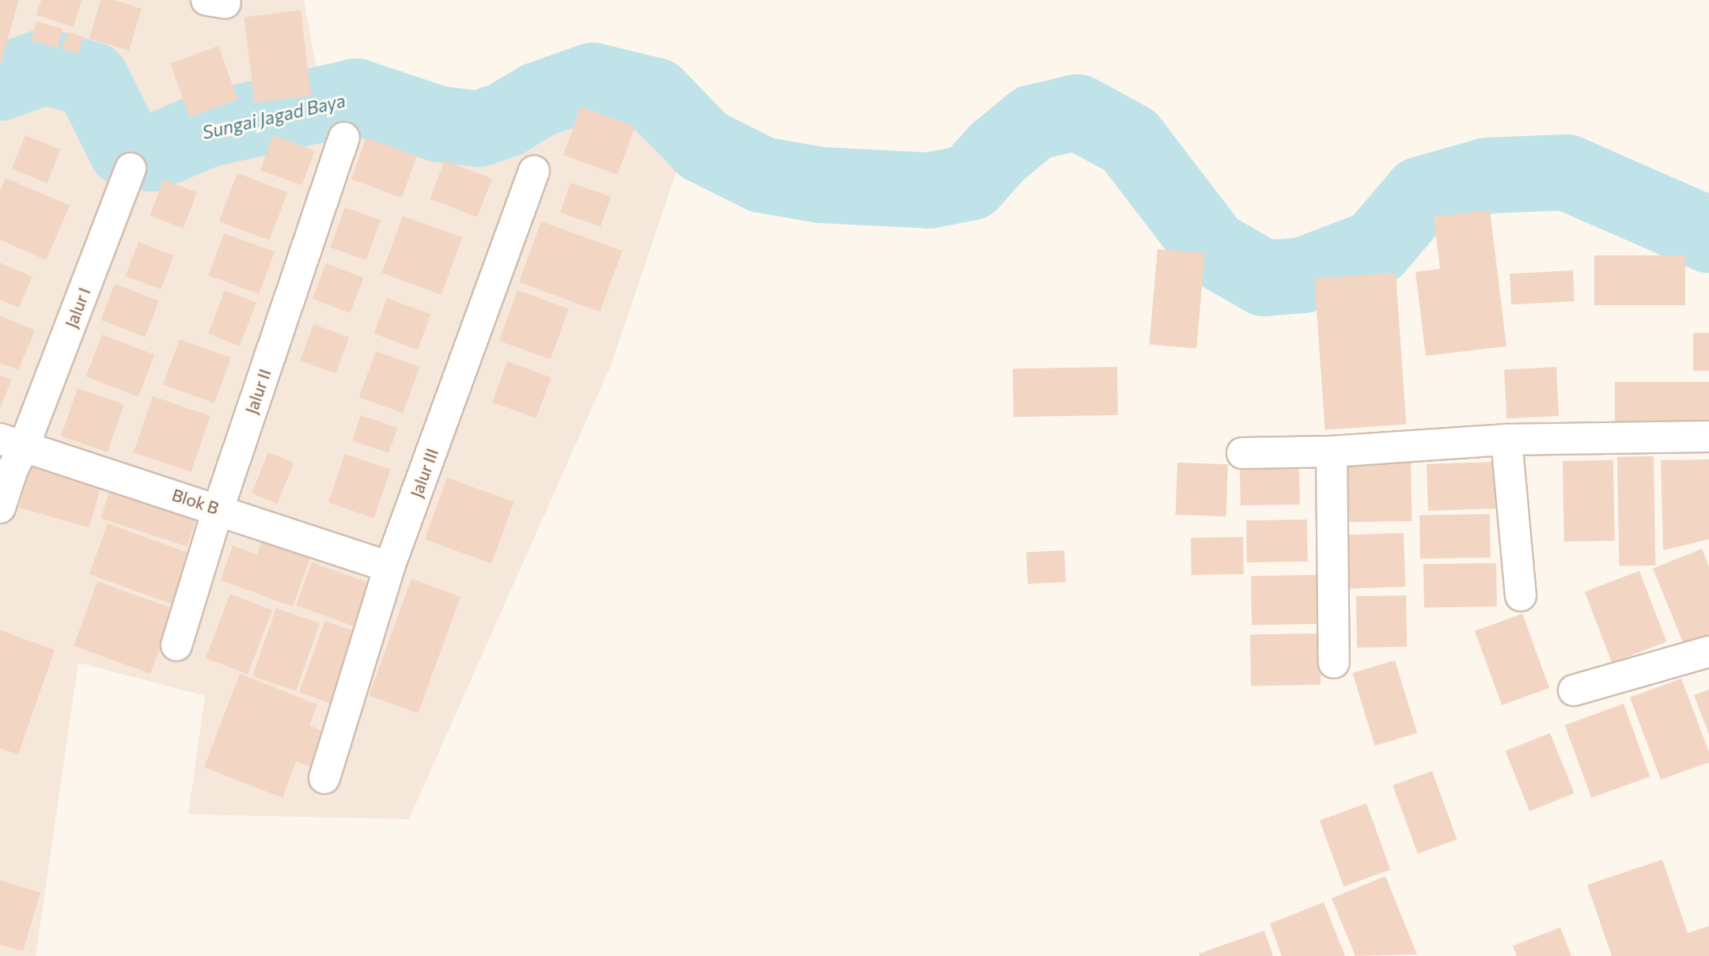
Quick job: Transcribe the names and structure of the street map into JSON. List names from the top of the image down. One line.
{"streets":{"street":["Jalur I","Jalur II","Jalur III","Blok B"]},"crossings":[["Jalur I","Blok B"],["Jalur II","Blok B"],["Jalur III","Blok B"]],"water":["Sungai Jagad Baya"]}
